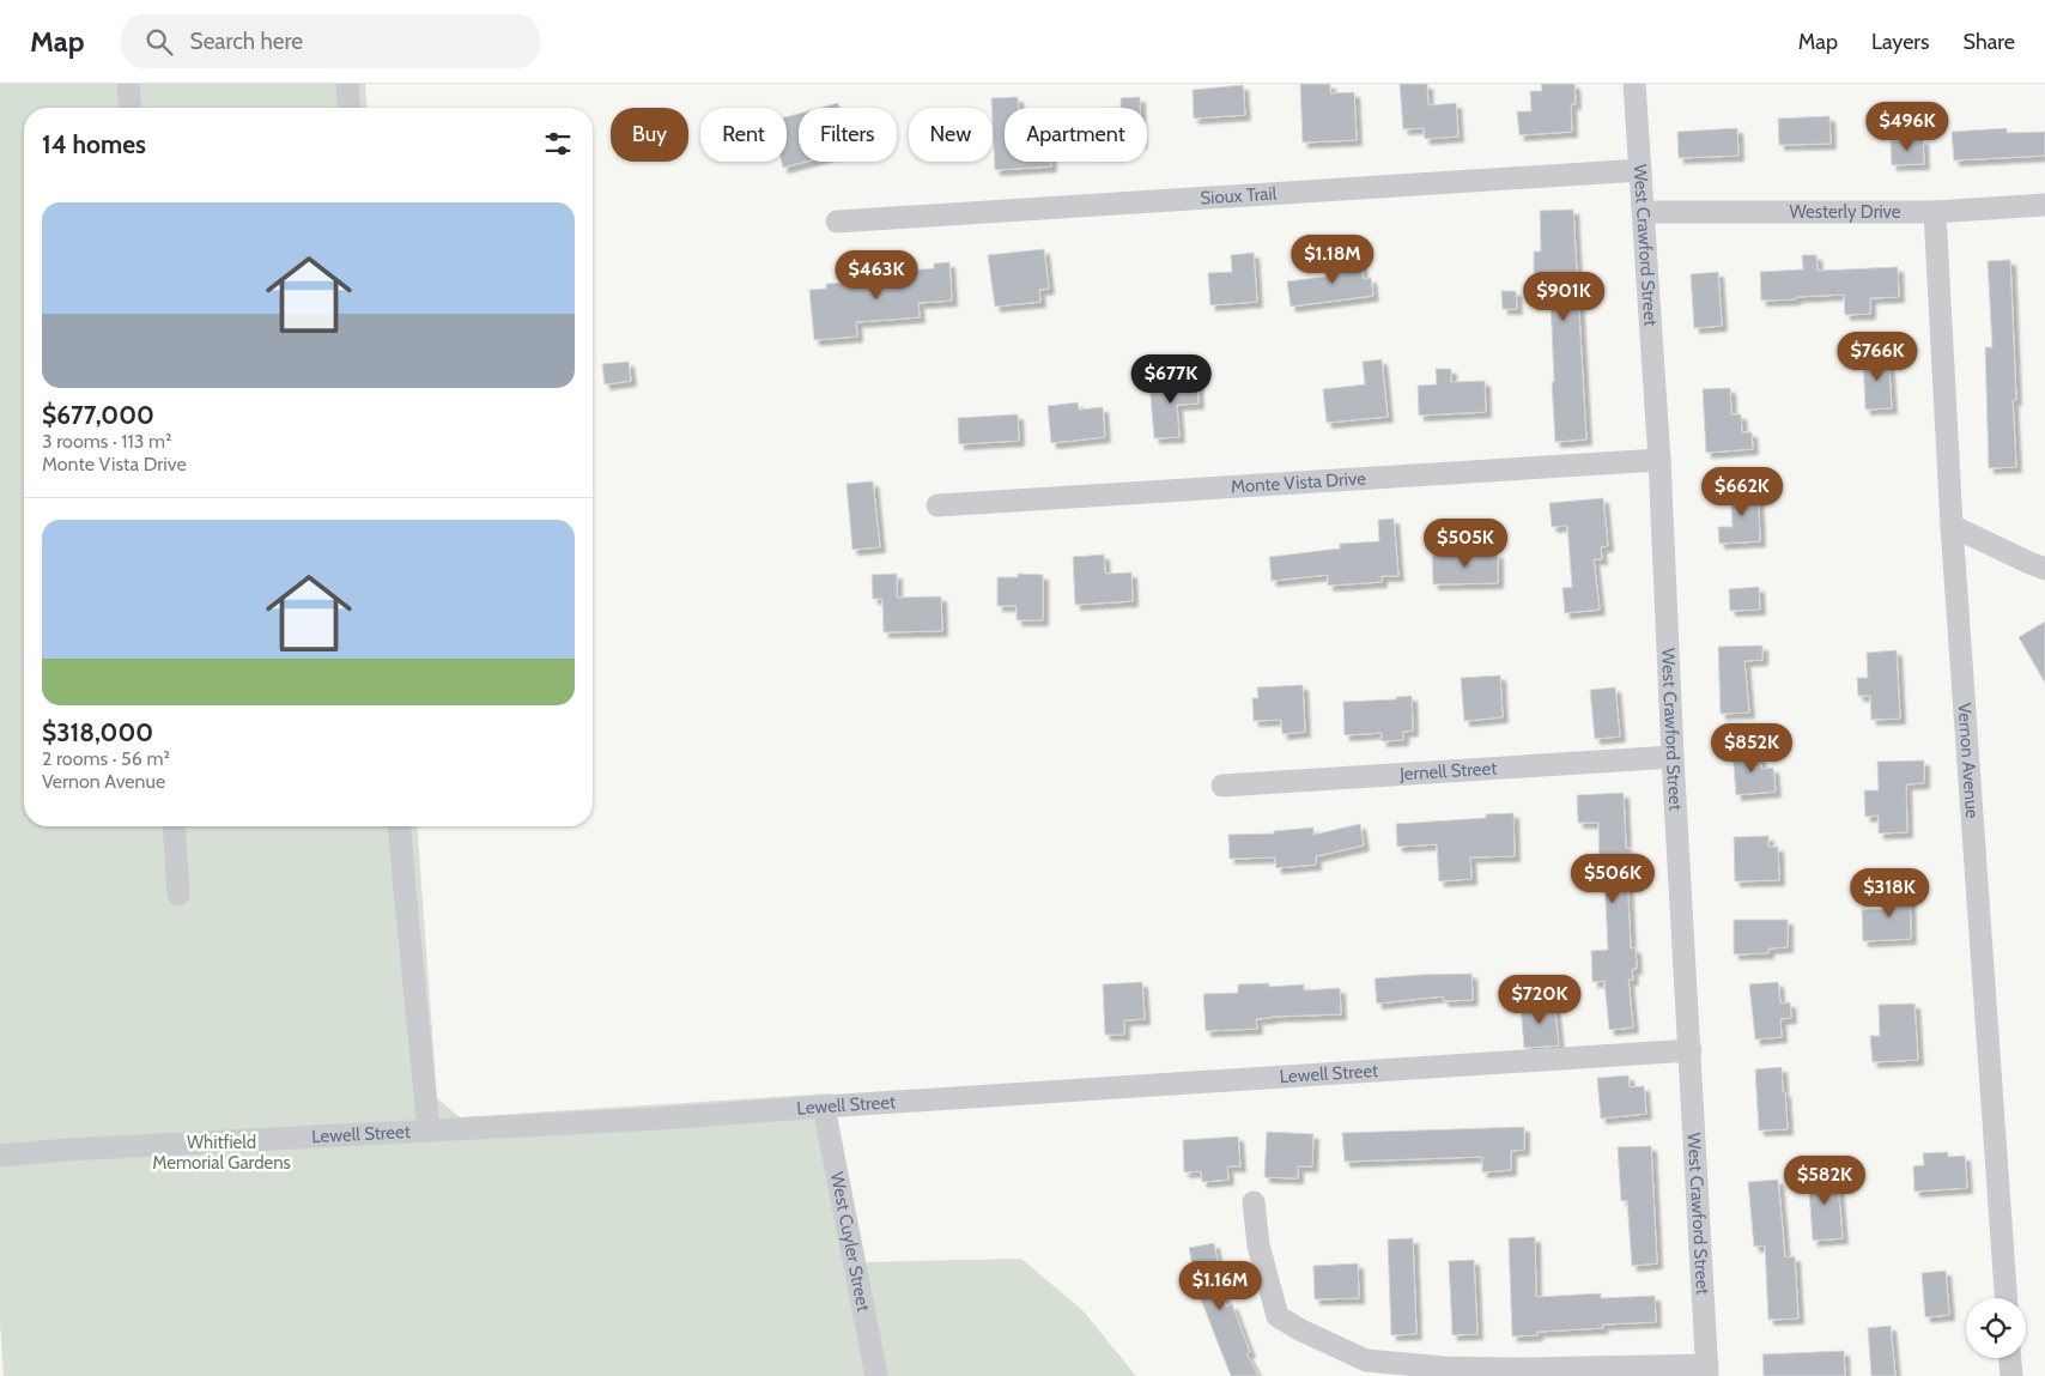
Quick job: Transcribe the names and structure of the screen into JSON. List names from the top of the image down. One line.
{"streets":{"street":["Sioux Trail","Westerly Drive","West Crawford Street","Monte Vista Drive","Vernon Avenue","Jernell Street","Lewell Street","West Cuyler Street"]},"crossings":[["Sioux Trail","West Crawford Street"],["Westerly Drive","West Crawford Street"],["Westerly Drive","Vernon Avenue"],["West Crawford Street","Monte Vista Drive"],["West Crawford Street","Jernell Street"],["West Crawford Street","Lewell Street"],["Lewell Street","West Cuyler Street"]],"parks":["Whitfield Memorial Gardens"],"page":{"header":"Map","search":"Search here","nav":["Map","Layers","Share"],"price":["$496K","$1.18M","$463K","$901K","$766K","$677K","$662K","$505K","$852K","$506K","$318K","$720K","$582K","$1.16M"],"chip":["Buy","Rent","Filters","New","Apartment"],"heading":"14 homes","list":[{"name":"$677,000","note":"3 rooms · 113 m² · Monte Vista Drive"},{"name":"$318,000","note":"2 rooms · 56 m² · Vernon Avenue"}]}}
